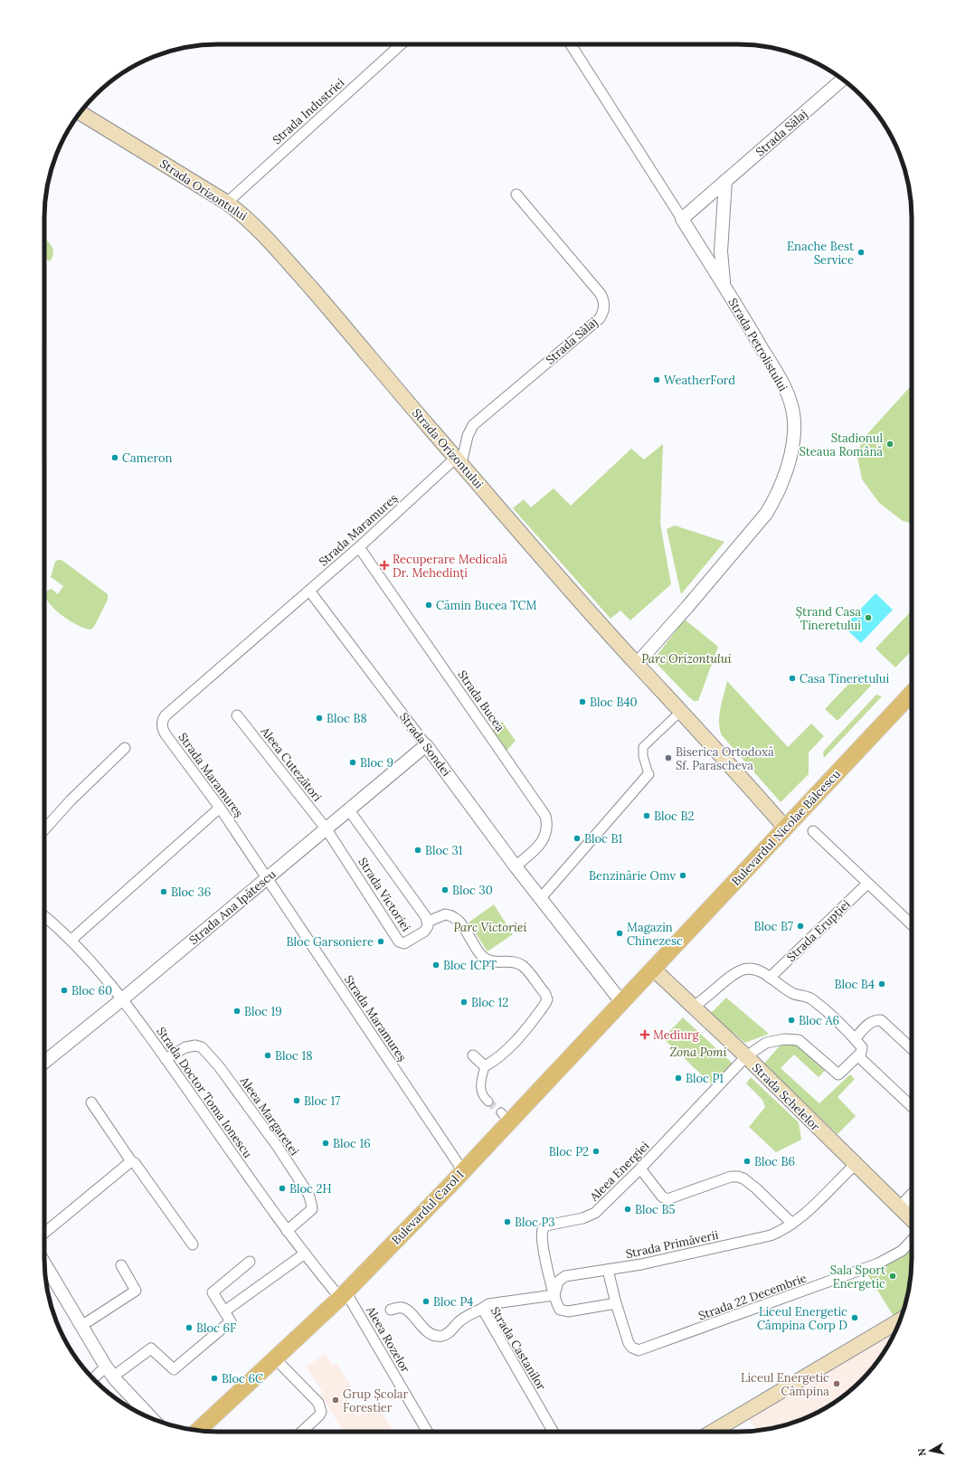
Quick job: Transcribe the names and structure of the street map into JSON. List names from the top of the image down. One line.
{"streets":{"main road":["Strada Orizontului","Bulevardul Nicolae Bălcescu","Strada Schelelor","Bulevardul Carol I"],"street":["Strada Industriei","Strada Sălaj","Strada Petrolistului","Strada Maramureș","Strada Bucea","Strada Sondei","Aleea Cutezători","Strada Victoriei","Strada Ana Ipătescu","Strada Erupției","Strada Doctor Toma Ionescu","Aleea Margaretei","Aleea Energiei","Strada Primăverii","Strada 22 Decembrie","Aleea Rozelor","Strada Castanilor"]},"crossings":[["Strada Industriei","Strada Orizontului"],["Strada Sălaj","Strada Orizontului"],["Strada Sălaj","Strada Petrolistului"],["Strada Sălaj","Strada Maramureș"],["Strada Orizontului","Strada Petrolistului"],["Strada Orizontului","Strada Maramureș"],["Strada Orizontului","Bulevardul Nicolae Bălcescu"],["Strada Maramureș","Strada Bucea"],["Strada Maramureș","Strada Sondei"],["Strada Maramureș","Strada Ana Ipătescu"],["Strada Maramureș","Bulevardul Carol I"],["Strada Bucea","Strada Sondei"],["Strada Sondei","Strada Ana Ipătescu"],["Strada Sondei","Bulevardul Carol I"],["Aleea Cutezători","Strada Victoriei"],["Aleea Cutezători","Strada Ana Ipătescu"],["Bulevardul Nicolae Bălcescu","Strada Schelelor"],["Bulevardul Nicolae Bălcescu","Bulevardul Carol I"],["Strada Victoriei","Strada Ana Ipătescu"],["Strada Ana Ipătescu","Strada Doctor Toma Ionescu"],["Strada Doctor Toma Ionescu","Aleea Margaretei"],["Strada Doctor Toma Ionescu","Bulevardul Carol I"],["Strada Doctor Toma Ionescu","Aleea Rozelor"],["Strada Schelelor","Aleea Energiei"],["Strada Schelelor","Bulevardul Carol I"],["Strada Schelelor","Strada Primăverii"],["Aleea Energiei","Strada Primăverii"],["Bulevardul Carol I","Aleea Rozelor"],["Strada Primăverii","Strada 22 Decembrie"]],"parks":["Parc Orizontului","Parc Victoriei","Zona Pomi"],"places":{"other":["Enache Best Service","WeatherFord","Stadionul Steaua Română","Cameron","Cămin Bucea TCM","Ștrand Casa Tineretului","Casa Tineretului","Bloc B40","Bloc B8","Biserica Ortodoxă Sf. Parascheva","Bloc 9","Bloc B2","Bloc B1","Bloc 31","Benzinărie Omv","Bloc 30","Bloc 36","Bloc B7","Magazin Chinezesc","Bloc Garsoniere","Bloc ICPT","Bloc B4","Bloc 60","Bloc 12","Bloc 19","Bloc A6","Bloc 18","Bloc P1","Bloc 17","Bloc 16","Bloc P2","Bloc B6","Bloc 2H","Bloc B5","Bloc P3","Sala Sport Energetic","Bloc P4","Liceul Energetic Câmpina Corp D","Bloc 6F","Bloc 6C","Liceul Energetic Câmpina","Grup Școlar Forestier"],"health":["Recuperare Medicală Dr. Mehedinți","Mediurg"]},"north":"left"}
